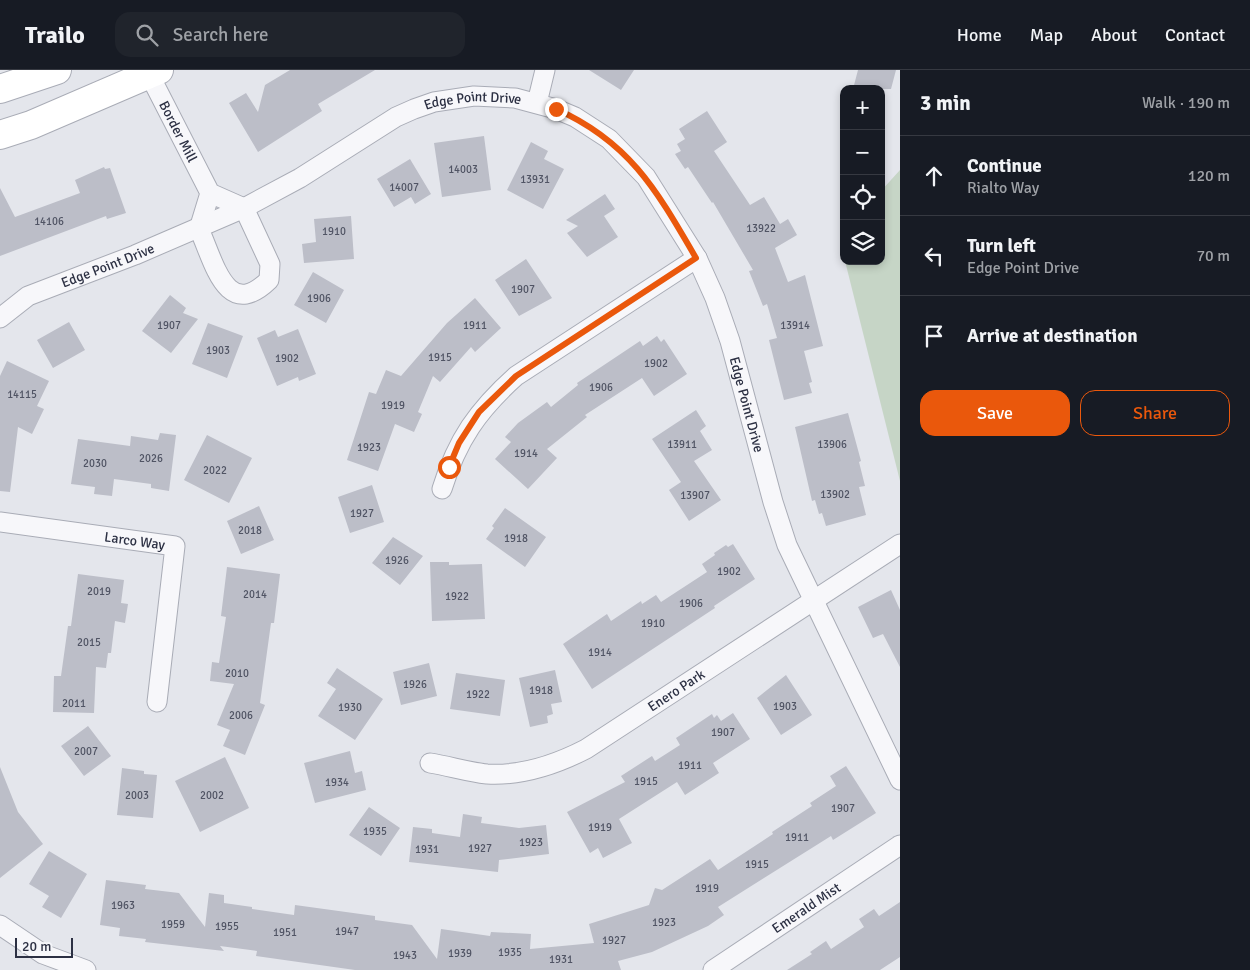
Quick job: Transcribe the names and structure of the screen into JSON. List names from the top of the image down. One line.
{"streets":{"street":["Edge Point Drive","Border Mill","Larco Way","Enero Park","Emerald Mist"]},"crossings":[["Edge Point Drive","Enero Park"]],"house_numbers":["14003","13931","14007","14106","13922","1910","1907","1906","1907","1911","13914","1903","1915","1902","1902","1906","14115","1919","13911","13906","1923","1914","2026","2030","2022","13902","13907","1927","2018","1918","1926","1902","2019","2014","1922","1906","1910","2015","1914","2010","1926","1918","1922","2011","1903","1930","2006","1907","2007","1911","1915","1934","2003","2002","1907","1919","1935","1911","1923","1927","1931","1915","1919","1963","1923","1959","1955","1947","1951","1927","1935","1939","1943","1931"],"scale_bar":"20 m","page":{"header":"Trailo","search":"Search here","nav":["Home","Map","About","Contact"],"heading":["3 min","Walk · 190 m"],"map_buttons":["+","−"],"list":[["Continue","Rialto Way","120 m"],["Turn left","Edge Point Drive","70 m"],"Arrive at destination"],"buttons":["Save","Share"],"scale":"20 m"}}
